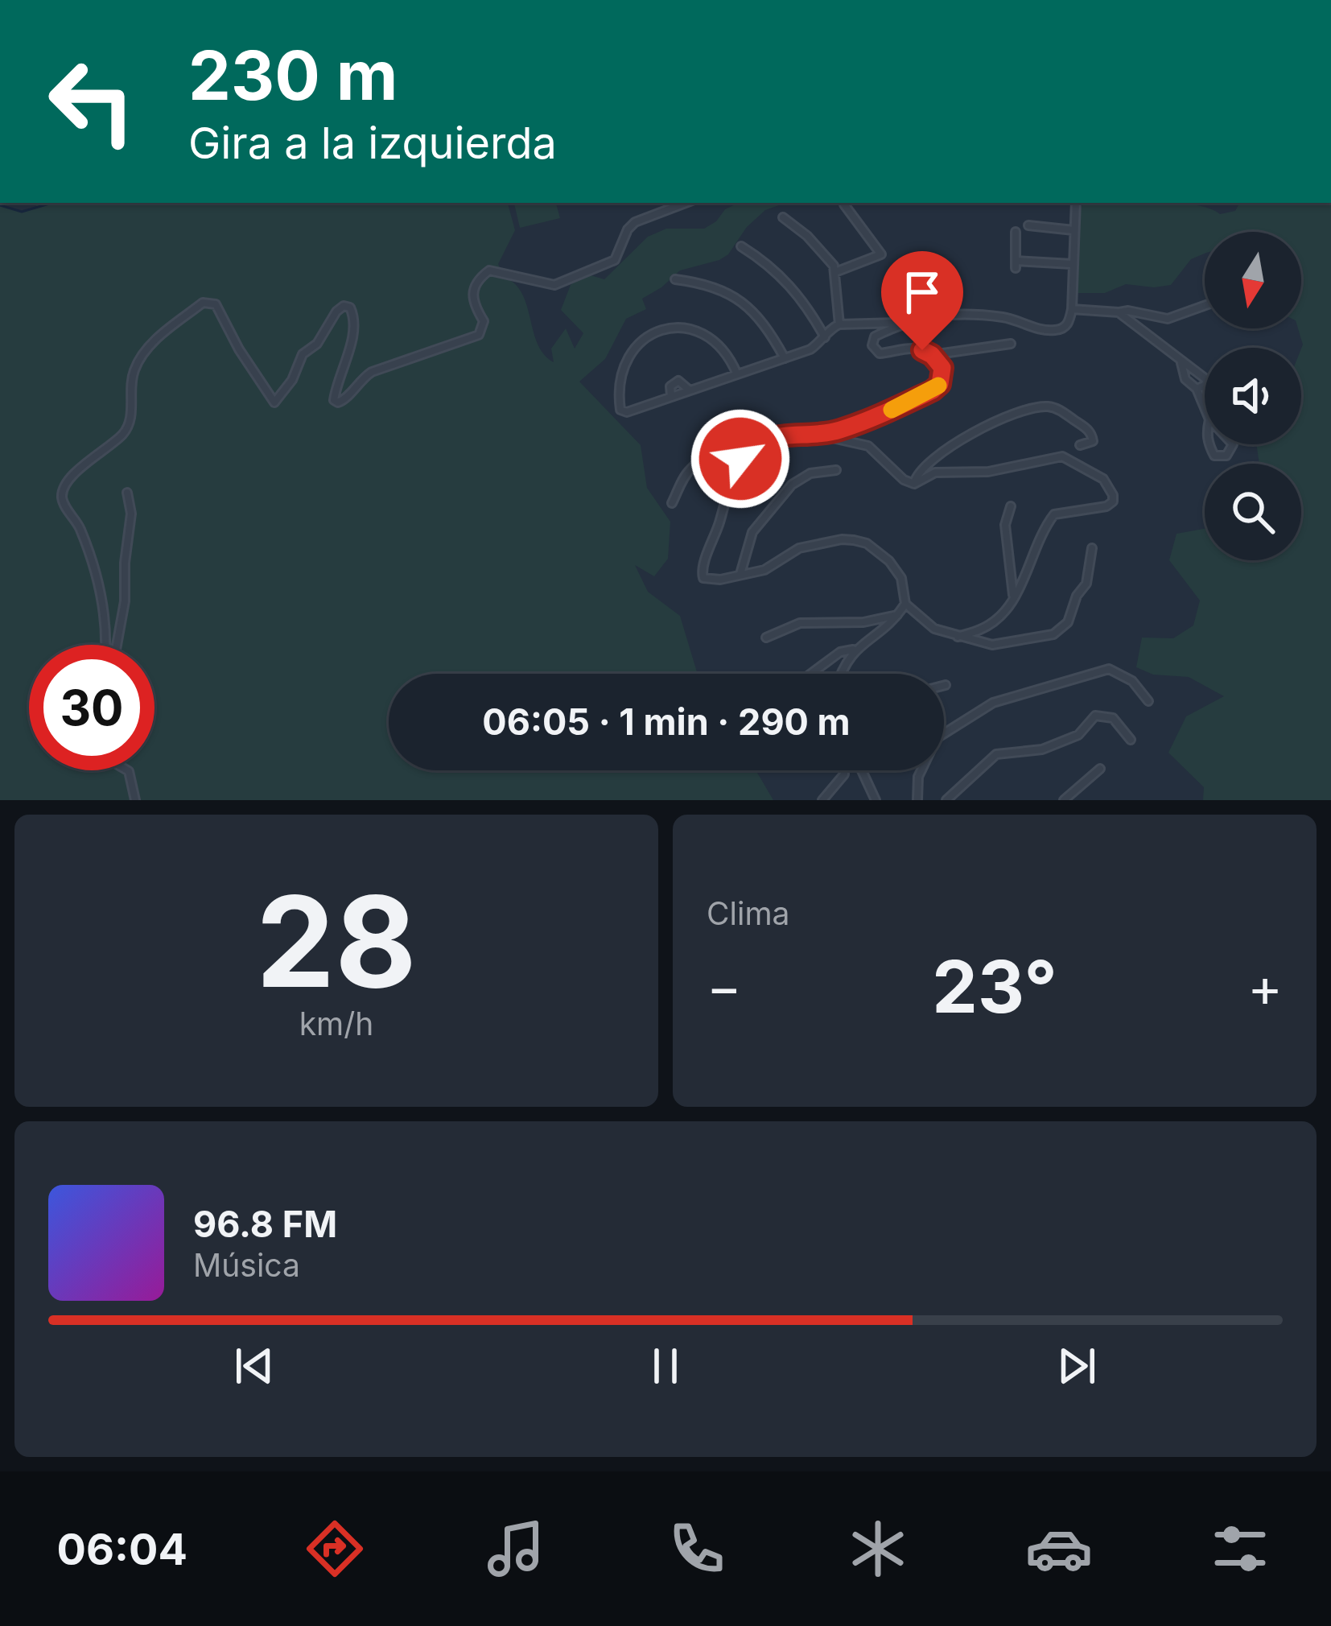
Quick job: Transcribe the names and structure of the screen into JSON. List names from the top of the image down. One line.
{"north":"bottom","page":{"turn":["230 m","Gira a la izquierda"],"limit":"30","trip":"06:05 · 1 min · 290 m","tile":[["28","km/h"],"Clima"],"heat":["−","23°","+"],"song":["96.8 FM","Música"],"tabs":"06:04"}}
